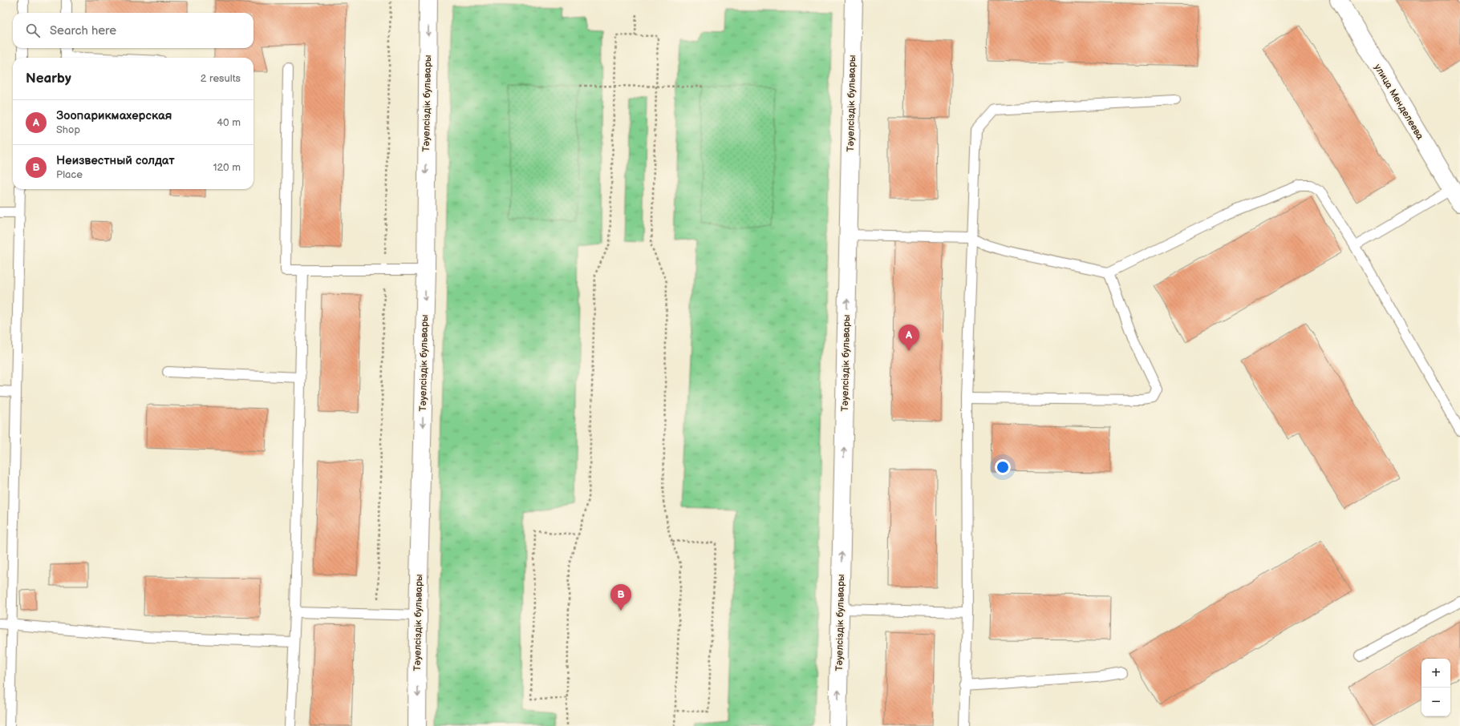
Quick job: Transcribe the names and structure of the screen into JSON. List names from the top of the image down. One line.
{"streets":{"street":["улица Менделеева","Тәуелсіздік бульвары"]},"page":{"search":"Search here","heading":["Nearby","2 results"],"list":[{"mark":"A","name":"Зоопарикмахерская","note":"Shop","value":"40 m"},{"mark":"B","name":"Неизвестный солдат","note":"Place","value":"120 m"}],"pins":["A","B"],"map_buttons":["+","−"]}}
